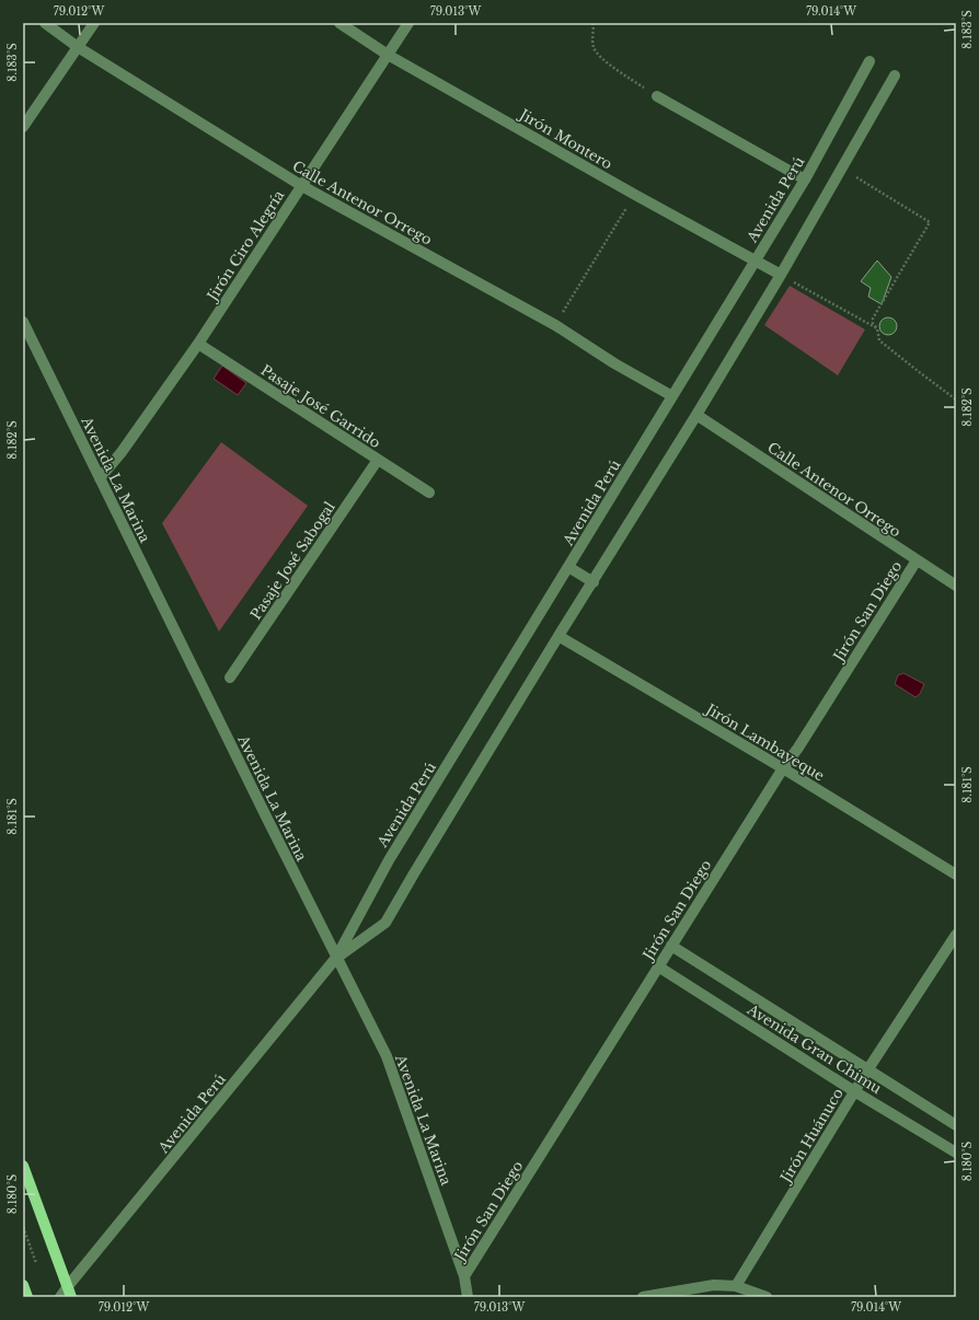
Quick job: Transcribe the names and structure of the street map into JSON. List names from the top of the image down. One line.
{"streets":{"street":["Jirón Montero","Avenida Perú","Calle Antenor Orrego","Jirón Ciro Alegría","Pasaje José Garrido","Avenida La Marina","Pasaje José Sabogal","Jirón San Diego","Jirón Lambayeque","Avenida Gran Chimu","Jirón Huánuco"]},"crossings":[["Jirón Montero","Avenida Perú"],["Jirón Montero","Jirón Ciro Alegría"],["Avenida Perú","Calle Antenor Orrego"],["Avenida Perú","Avenida La Marina"],["Avenida Perú","Jirón Lambayeque"],["Calle Antenor Orrego","Jirón Ciro Alegría"],["Calle Antenor Orrego","Jirón San Diego"],["Jirón Ciro Alegría","Pasaje José Garrido"],["Jirón Ciro Alegría","Avenida La Marina"],["Pasaje José Garrido","Pasaje José Sabogal"],["Avenida La Marina","Jirón San Diego"],["Jirón San Diego","Jirón Lambayeque"],["Jirón San Diego","Avenida Gran Chimu"],["Avenida Gran Chimu","Jirón Huánuco"]],"coordinates":["79.012°W","79.013°W","79.014°W","8.183°S","8.182°S","8.181°S","8.180°S"]}
